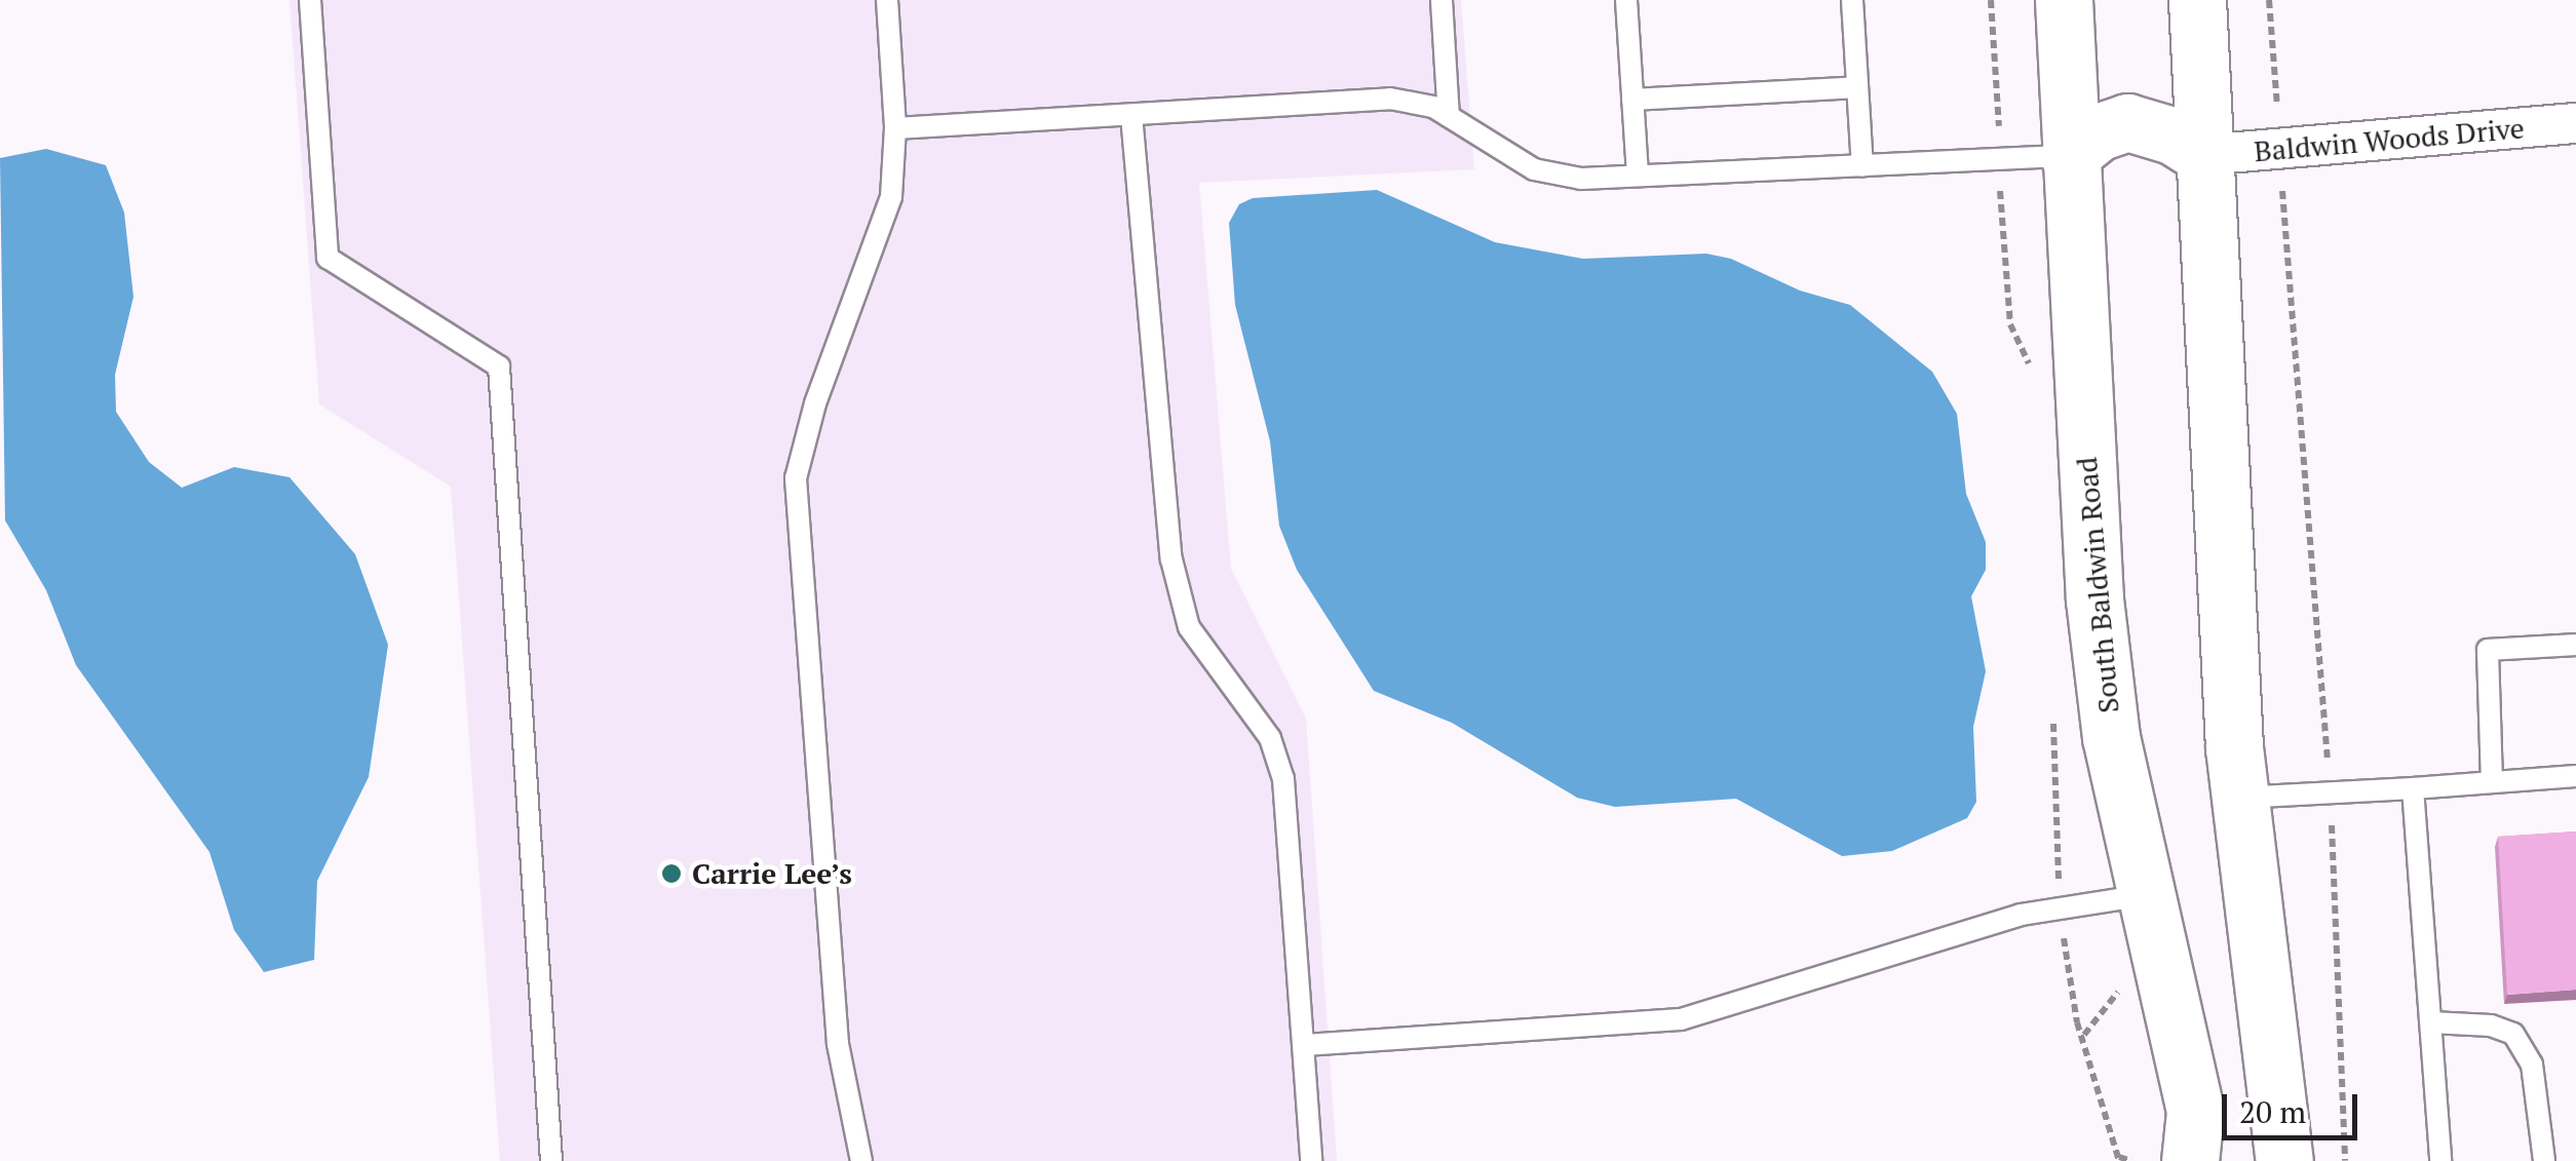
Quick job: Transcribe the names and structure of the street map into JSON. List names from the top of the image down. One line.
{"streets":{"main road":["South Baldwin Road"],"street":["Baldwin Woods Drive"]},"places":["Carrie Lee’s"],"scale_bar":"20 m"}
